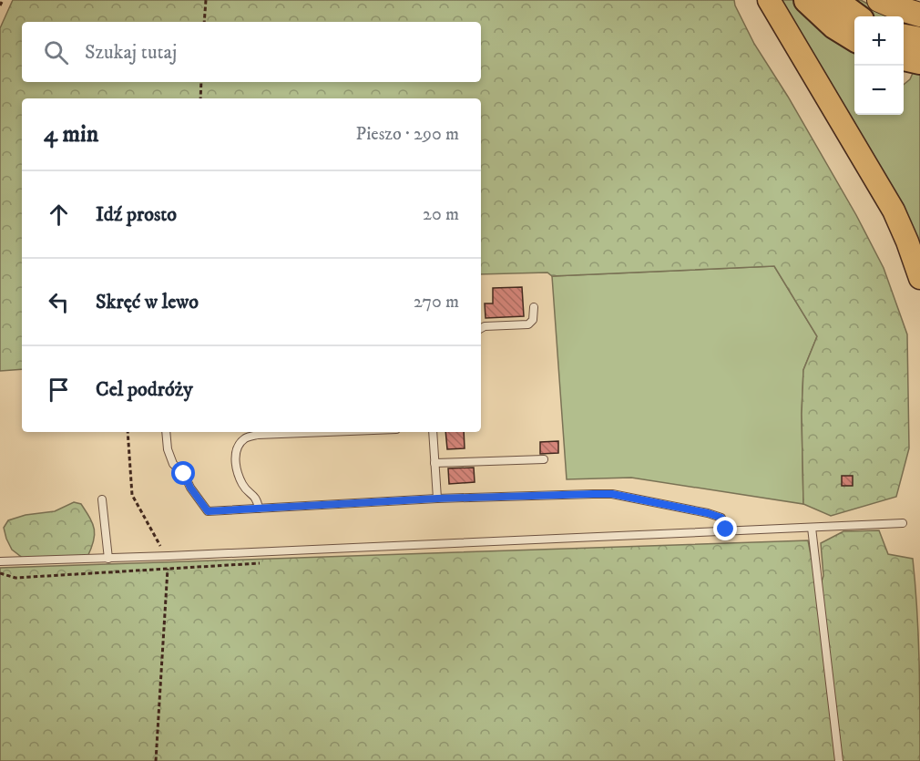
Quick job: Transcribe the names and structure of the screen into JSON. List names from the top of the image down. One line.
{"page":{"map_buttons":["+","−"],"search":"Szukaj tutaj","heading":["4 min","Pieszo · 290 m"],"list":[["Idź prosto","20 m"],["Skręć w lewo","270 m"],"Cel podróży"]}}
